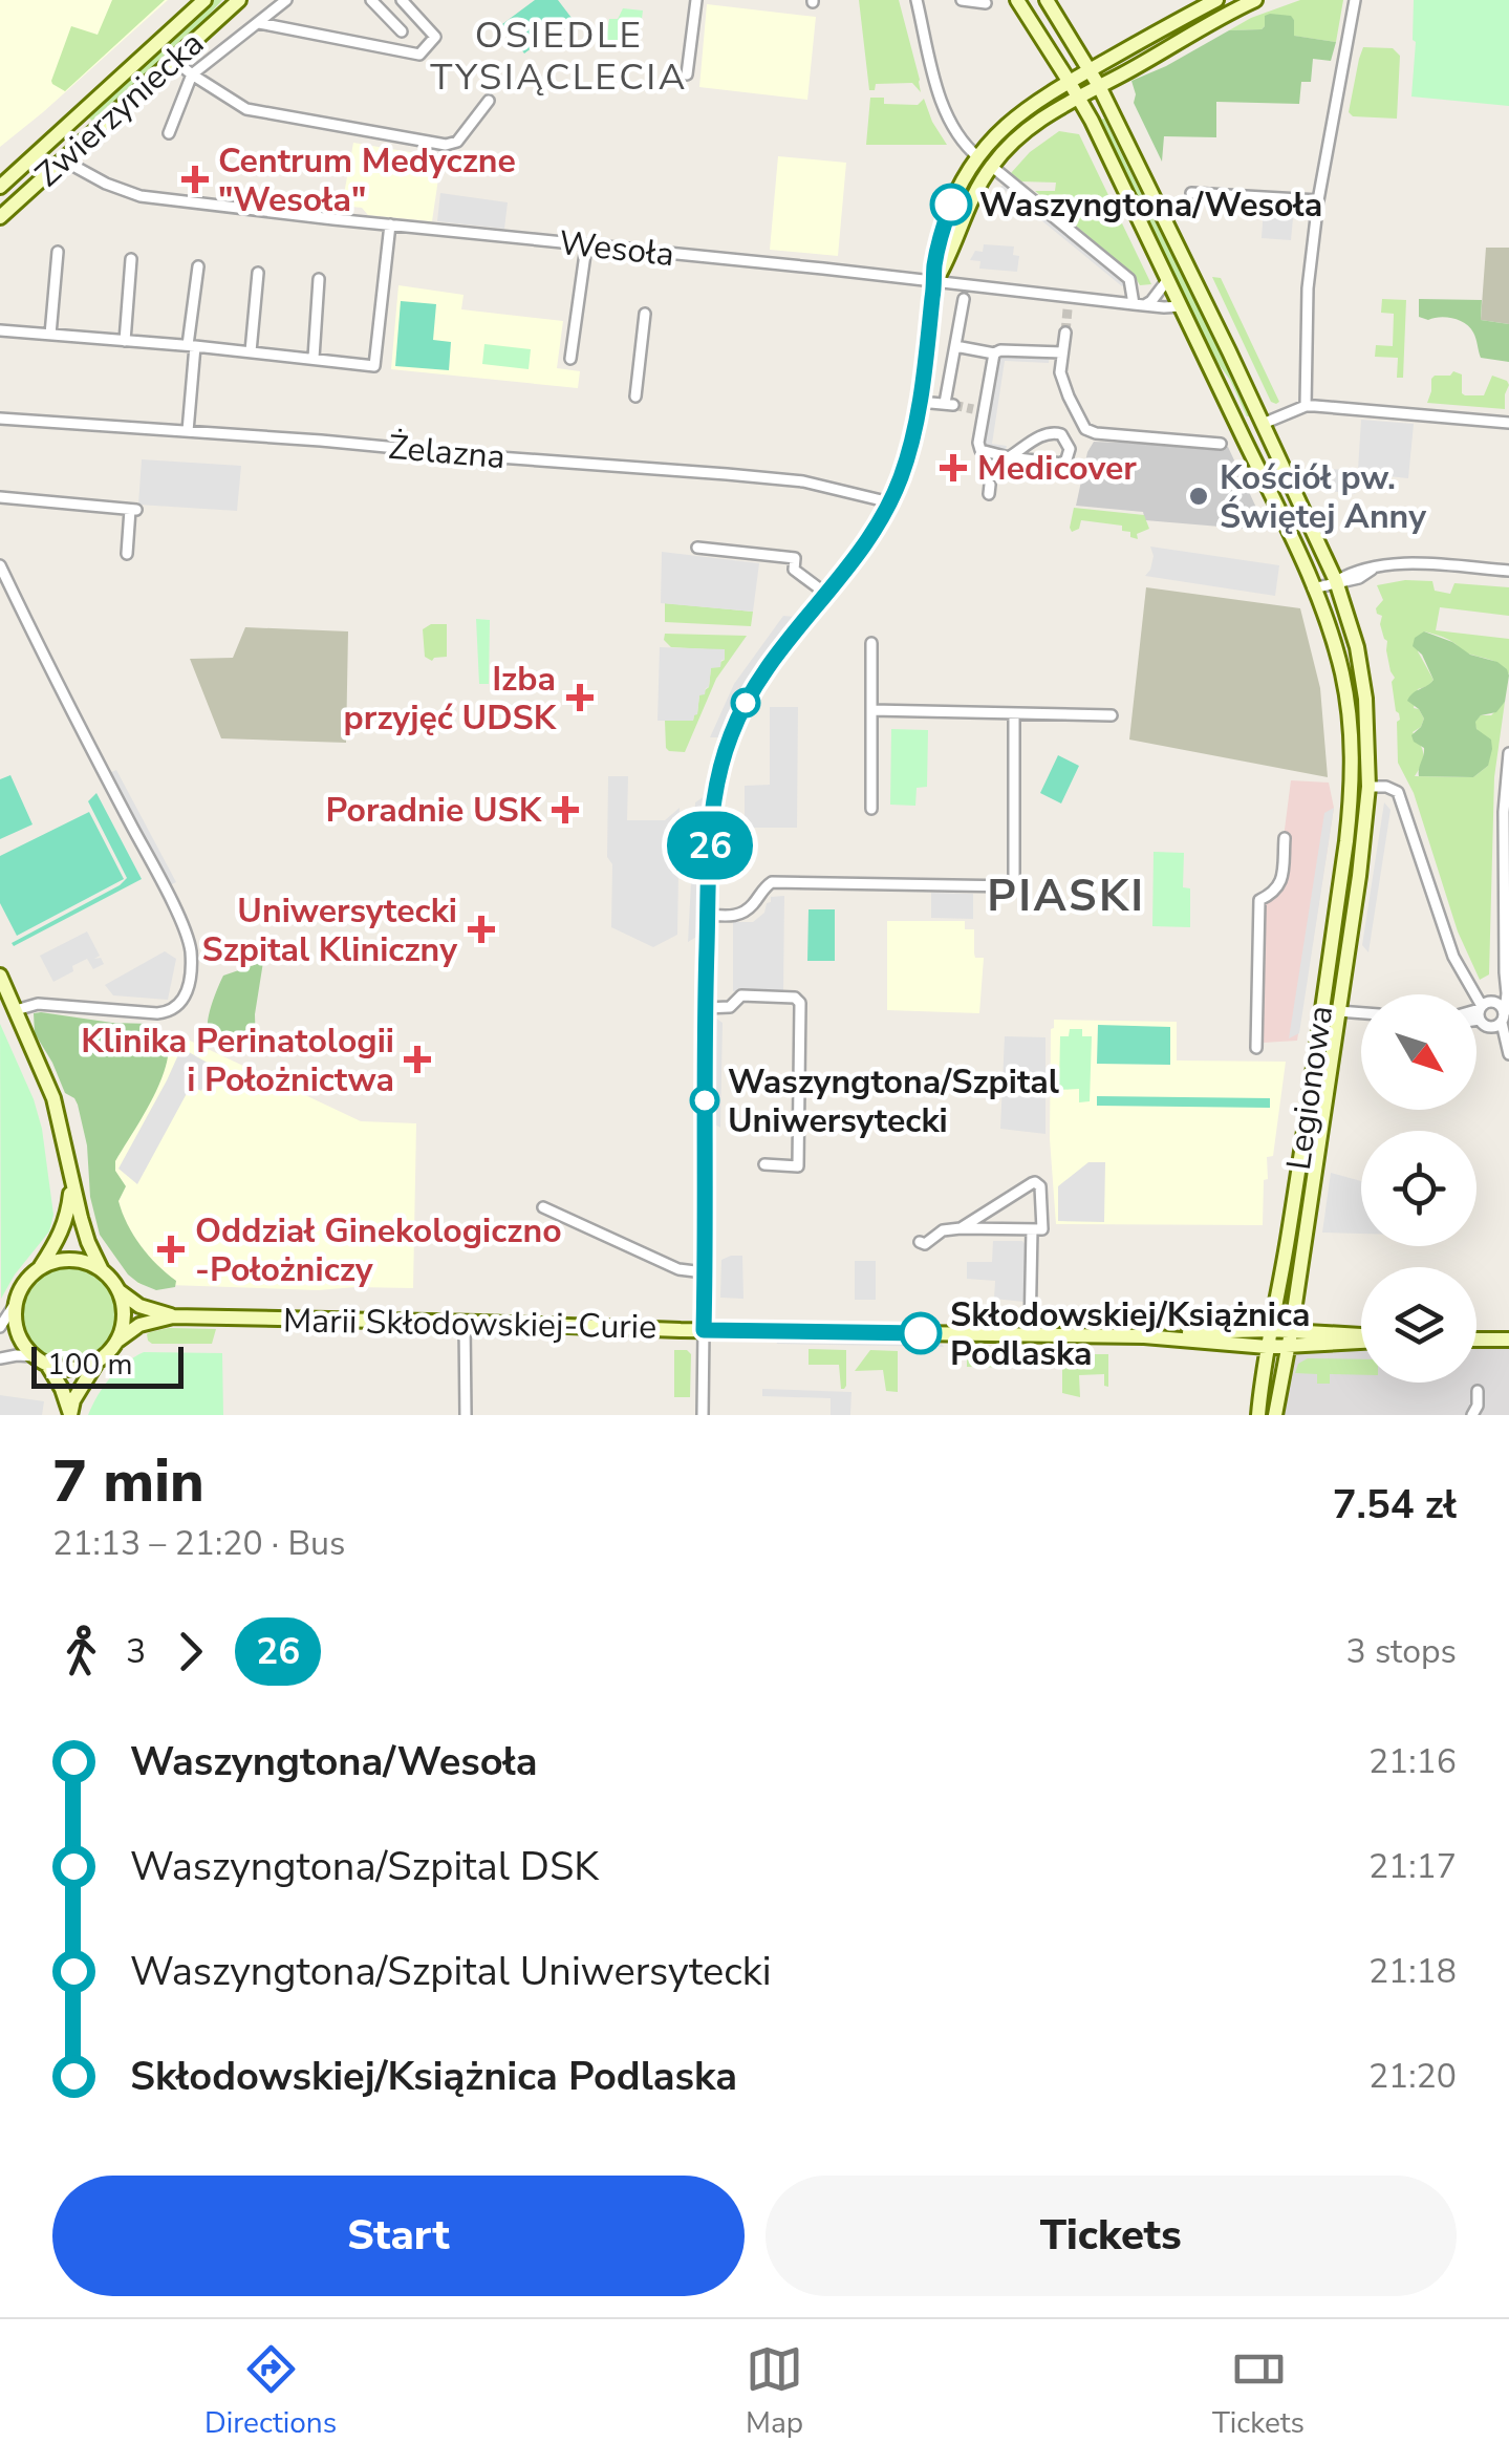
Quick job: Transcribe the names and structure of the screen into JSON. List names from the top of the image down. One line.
{"streets":{"street":["Zwierzyniecka","Wesoła","Żelazna","Legionowa","Marii Skłodowskiej-Curie"]},"crossings":[["Zwierzyniecka","Wesoła"],["Wesoła","Legionowa"],["Legionowa","Marii Skłodowskiej-Curie"]],"districts":["OSIEDLE TYSIĄCLECIA","PIASKI"],"places":{"health":["Centrum Medyczne \"Wesoła\"","Medicover","Izba przyjęć UDSK","Poradnie USK","Uniwersytecki Szpital Kliniczny","Klinika Perinatologii i Położnictwa","Oddział Ginekologiczno -Położniczy"],"other":["Waszyngtona/Wesoła","Kościół pw. Świętej Anny","Waszyngtona/Szpital Uniwersytecki","Skłodowskiej/Książnica Podlaska"]},"lines":["bus line 26"],"scale_bar":"100 m","north":"bottom right","page":{"on_map":"26","scale":"100 m","heading":["7 min","21:13 – 21:20 · Bus","7.54 zł"],"legs":["3","26","3 stops"],"list":[{"name":"Waszyngtona/Wesoła","value":"21:16"},{"name":"Waszyngtona/Szpital DSK","value":"21:17"},{"name":"Waszyngtona/Szpital Uniwersytecki","value":"21:18"},{"name":"Skłodowskiej/Książnica Podlaska","value":"21:20"}],"buttons":["Start","Tickets"],"tabs":["Directions","Map","Tickets"]}}
